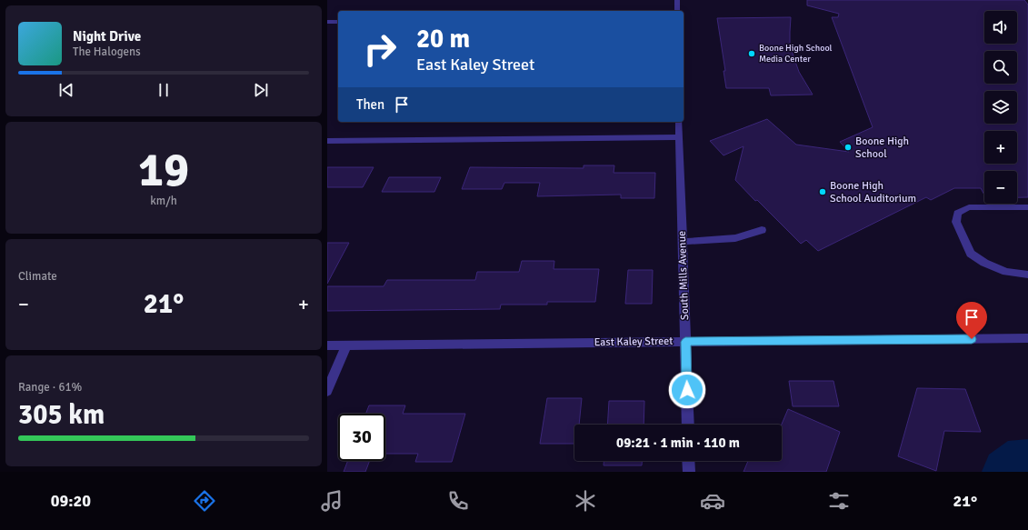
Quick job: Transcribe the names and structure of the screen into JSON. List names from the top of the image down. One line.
{"streets":{"street":["South Mills Avenue","East Kaley Street"]},"crossings":[["South Mills Avenue","East Kaley Street"]],"places":["Boone High School Media Center","Boone High School","Boone High School Auditorium"],"page":{"map_buttons":["+","−"],"turn":["20 m","East Kaley Street"],"song":["Night Drive","The Halogens"],"then":"Then","tile":[["19","km/h"],"Climate",["Range · 61%","305 km"]],"heat":["−","21°","+"],"limit":"30","trip":"09:21 · 1 min · 110 m","tabs":["09:20","21°"]}}
